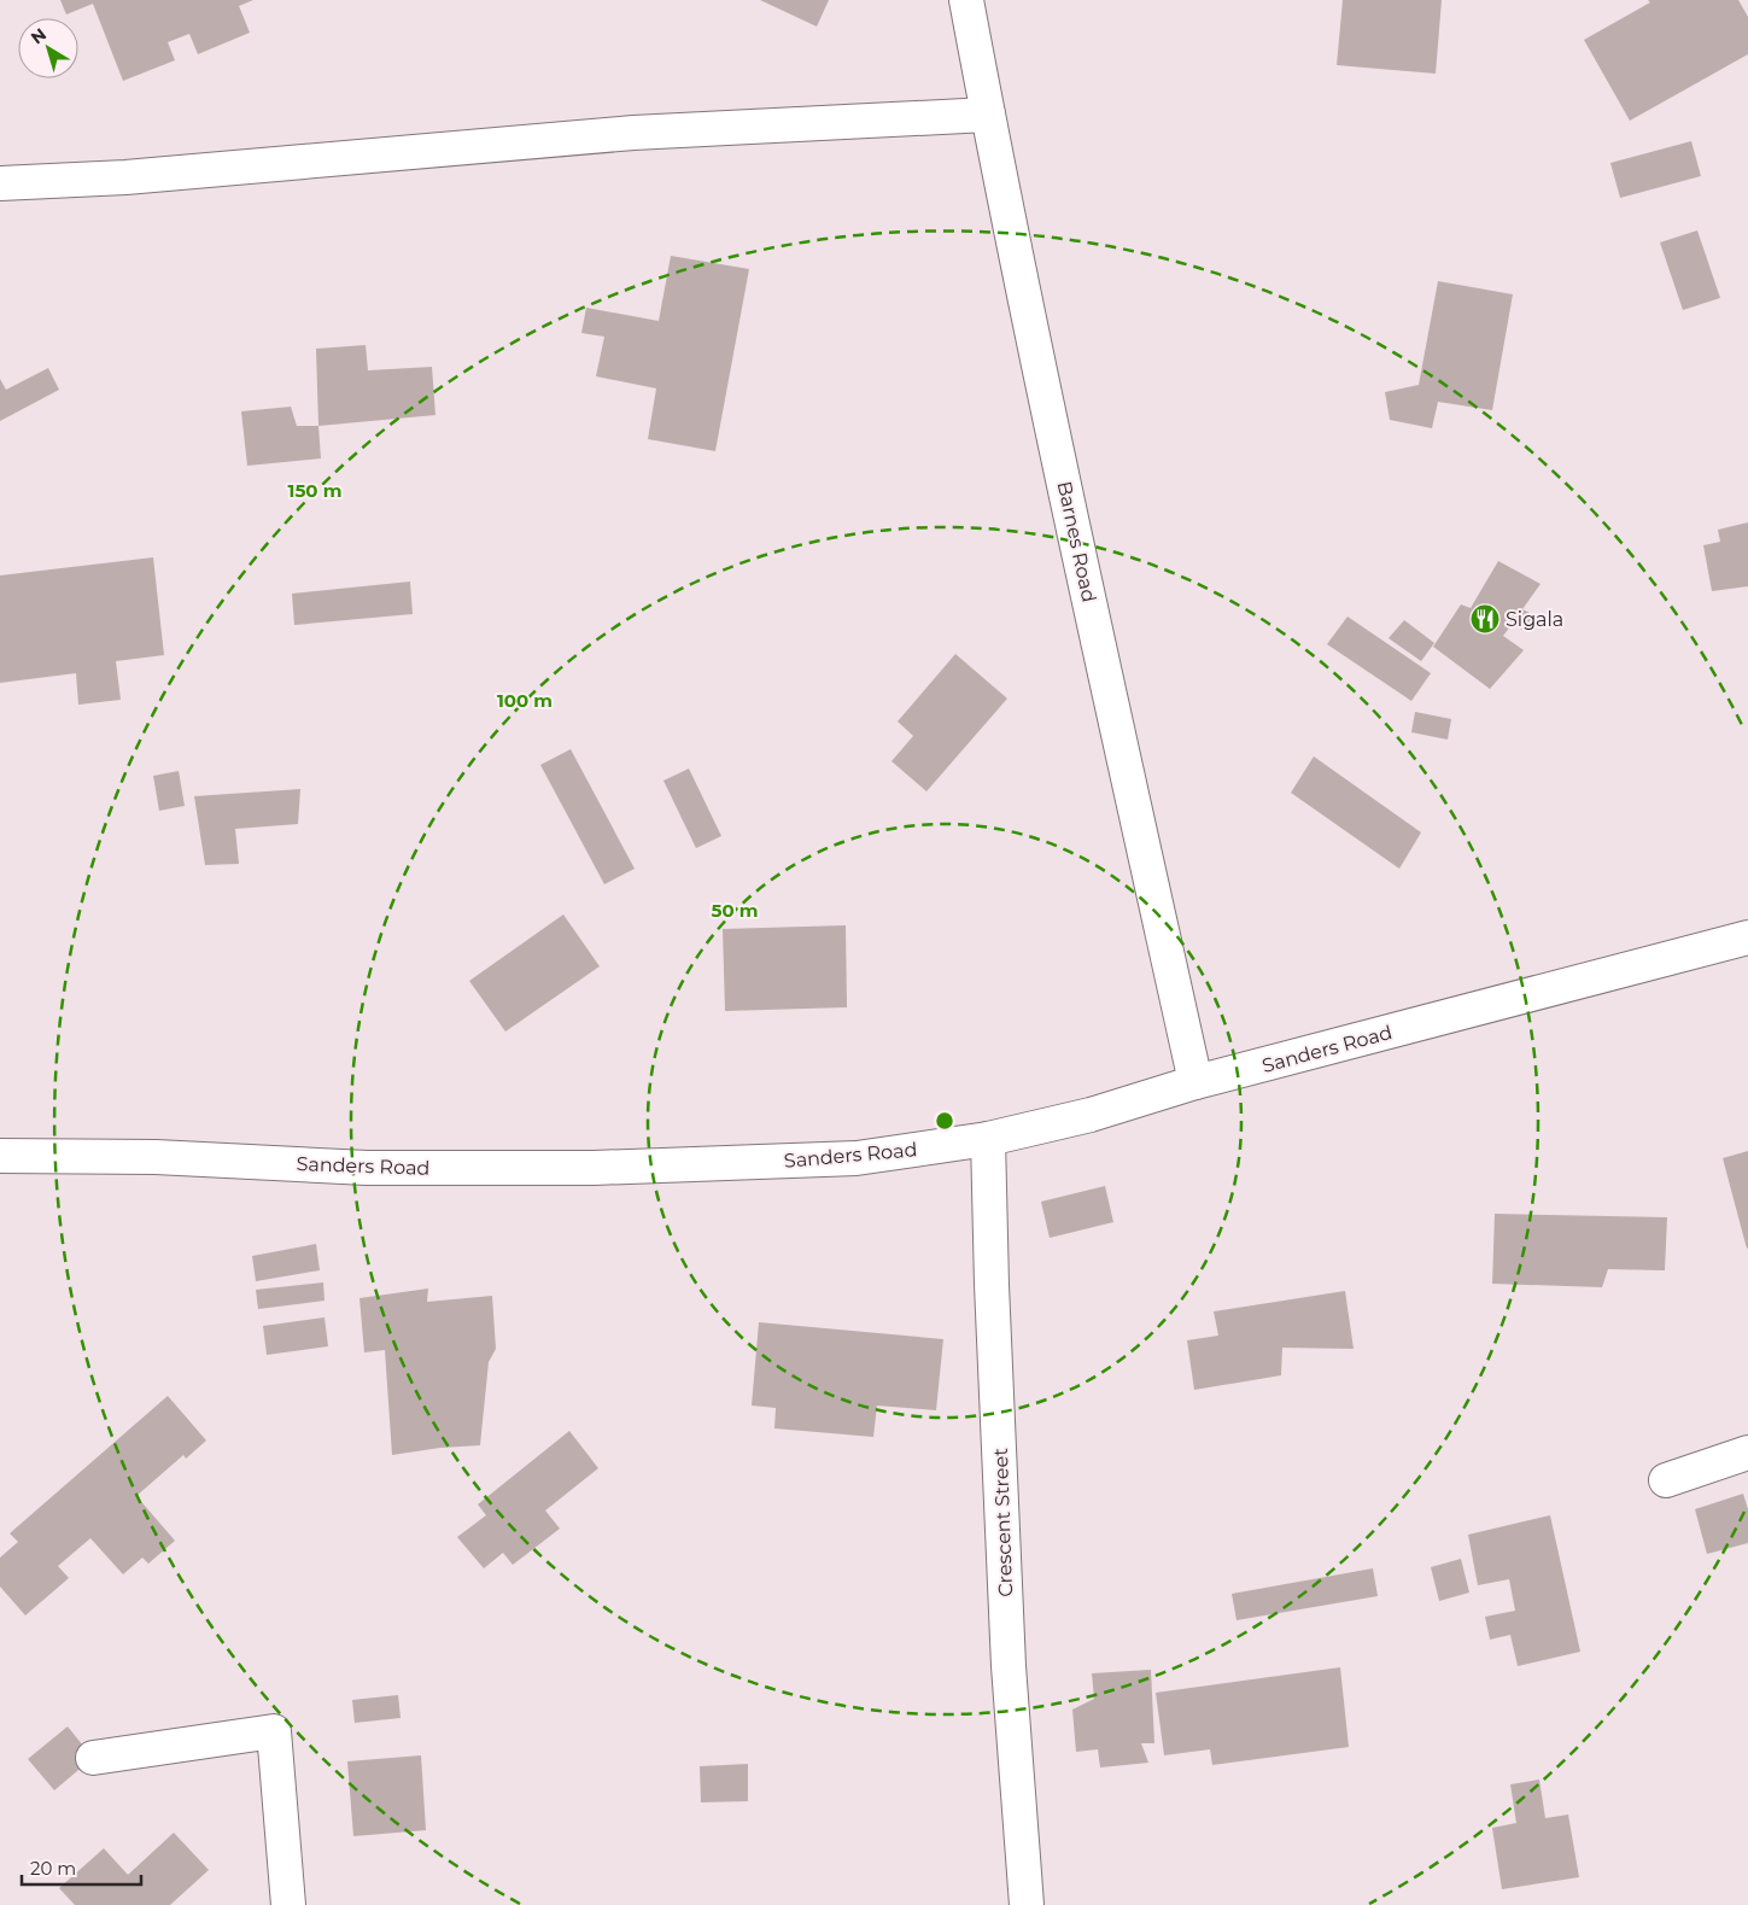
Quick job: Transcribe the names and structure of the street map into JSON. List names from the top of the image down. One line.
{"streets":{"street":["Barnes Road","Sanders Road","Crescent Street"]},"crossings":[["Barnes Road","Sanders Road"],["Sanders Road","Crescent Street"]],"places":{"restaurant":["Sigala"]},"scale_bar":"20 m","north":"top left","rings":["150 m","100 m","50 m"]}
